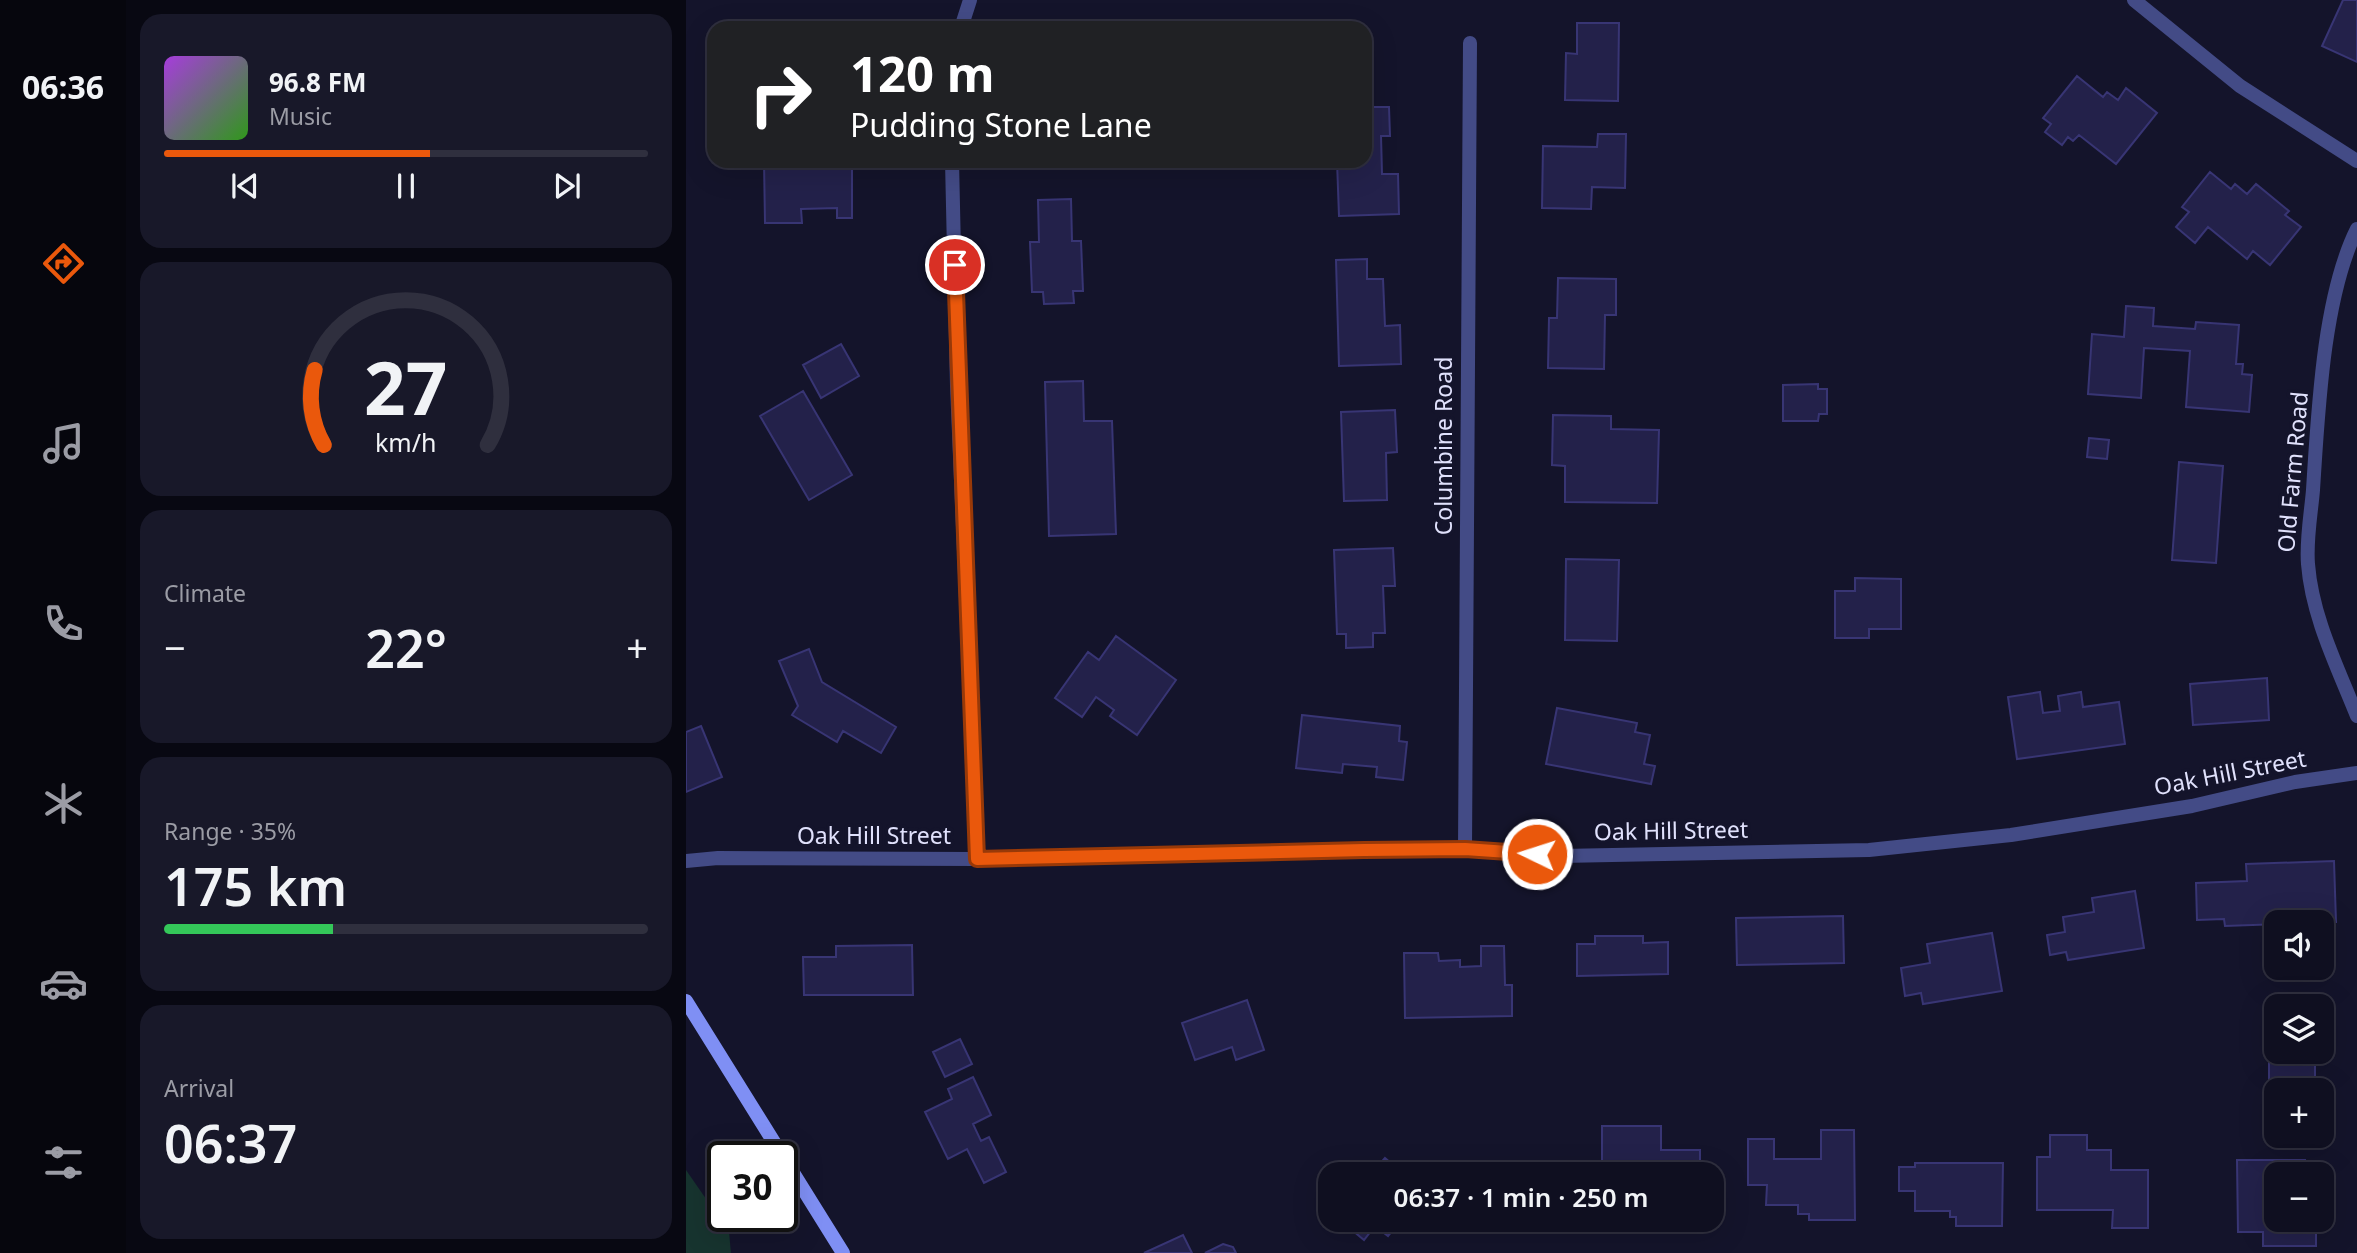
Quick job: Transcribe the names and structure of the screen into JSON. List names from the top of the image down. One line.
{"streets":{"street":["Columbine Road","Old Farm Road","Oak Hill Street"]},"crossings":[["Columbine Road","Oak Hill Street"]],"page":{"tabs":"06:36","turn":["120 m","Pudding Stone Lane"],"song":["96.8 FM","Music"],"tile":["Climate",["Range · 35%","175 km"],["Arrival","06:37"]],"heat":["−","22°","+"],"map_buttons":["+","−"],"limit":"30","trip":"06:37 · 1 min · 250 m","gauge":["27","km/h"]}}
